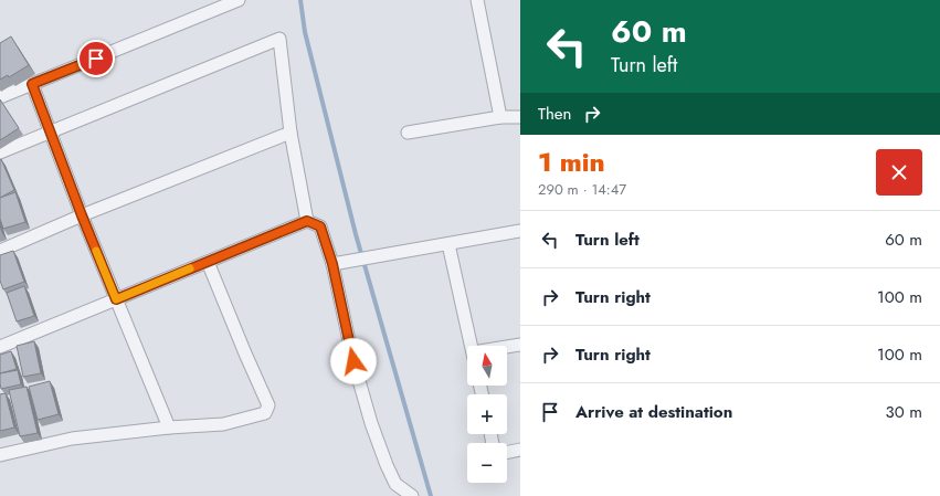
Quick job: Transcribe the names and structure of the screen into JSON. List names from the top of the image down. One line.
{"north":"top","page":{"turn":["60 m","Turn left"],"then":"Then","heading":["1 min","290 m · 14:47"],"list":[{"name":"Turn left","value":"60 m"},{"name":"Turn right","value":"100 m"},{"name":"Turn right","value":"100 m"},{"name":"Arrive at destination","value":"30 m"}],"map_buttons":["+","−"]}}
